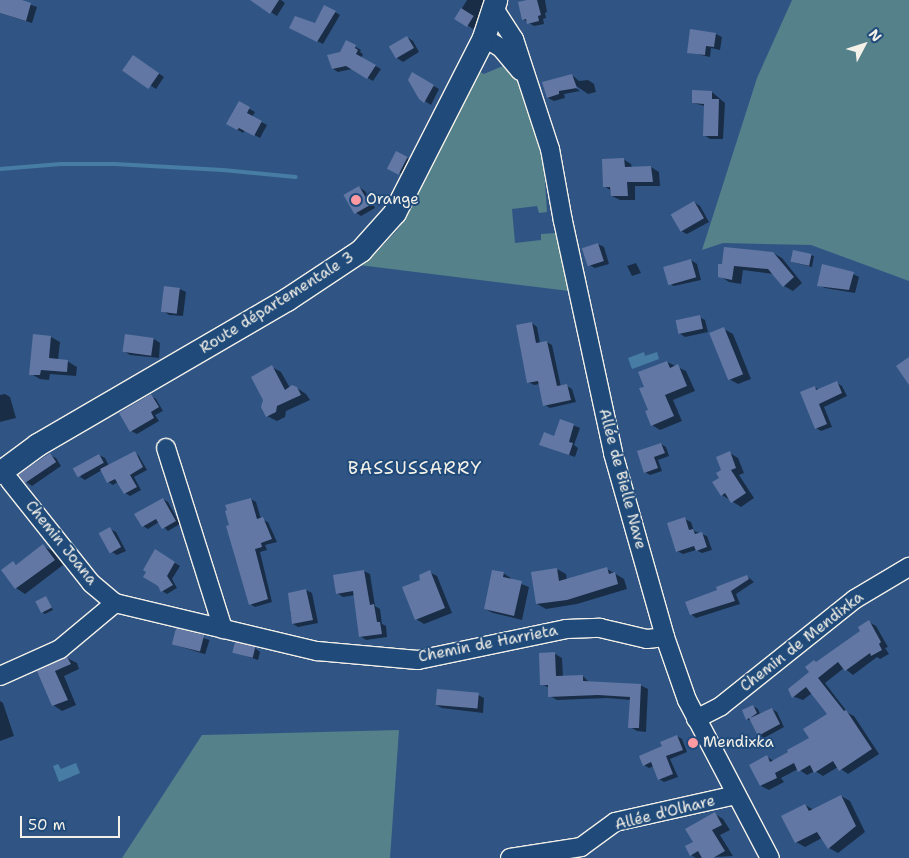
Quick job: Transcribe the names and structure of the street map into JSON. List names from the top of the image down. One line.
{"streets":{"main road":["Route départementale 3"],"street":["Allée de Bielle Nave","Chemin Joana","Chemin de Mendixka","Chemin de Harrieta","Allée d'Olhare"]},"crossings":[["Route départementale 3","Allée de Bielle Nave"],["Route départementale 3","Chemin Joana"],["Allée de Bielle Nave","Chemin de Mendixka"],["Allée de Bielle Nave","Chemin de Harrieta"],["Allée de Bielle Nave","Allée d'Olhare"],["Chemin Joana","Chemin de Harrieta"]],"districts":["BASSUSSARRY"],"places":["Orange","Mendixka"],"scale_bar":"50 m","north":"top right"}
